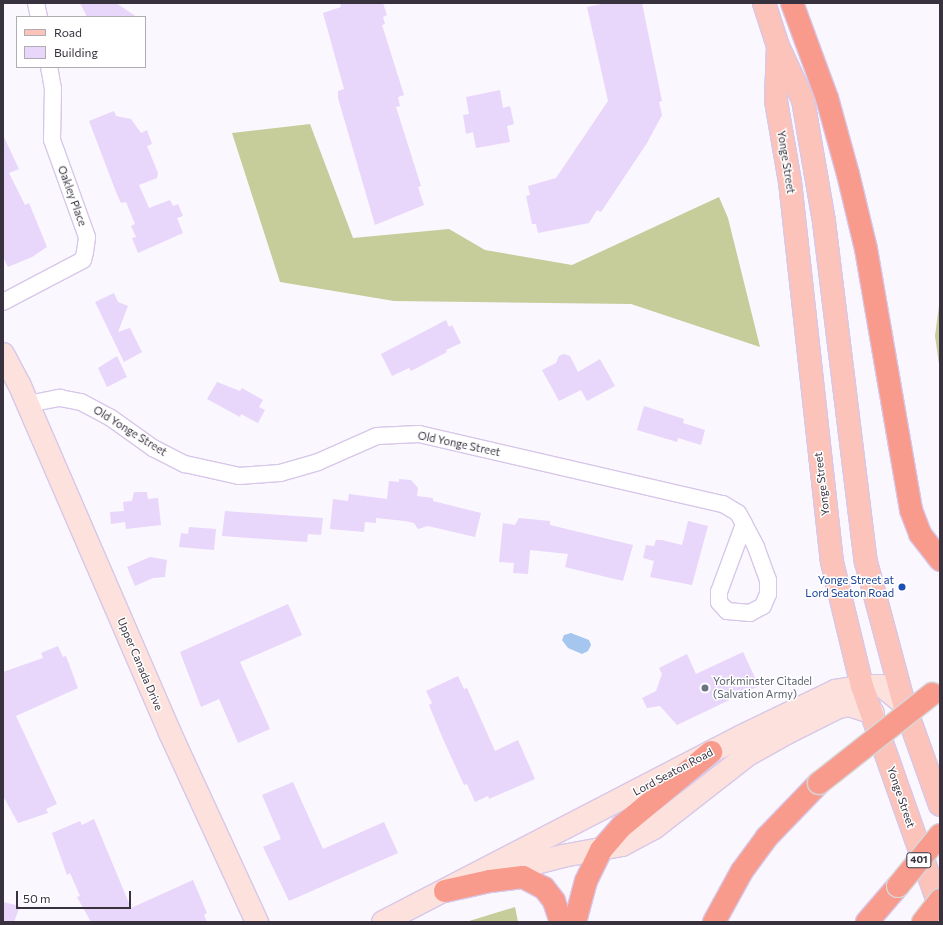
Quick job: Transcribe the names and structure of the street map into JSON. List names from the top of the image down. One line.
{"streets":{"highway":["401"],"main road":["Yonge Street"],"street":["Oakley Place","Old Yonge Street","Upper Canada Drive","Lord Seaton Road"]},"crossings":[["Yonge Street","Lord Seaton Road"],["Old Yonge Street","Upper Canada Drive"]],"places":["Yonge Street at Lord Seaton Road","Yorkminster Citadel (Salvation Army)"],"legend":["Road","Building"],"scale_bar":"50 m"}
